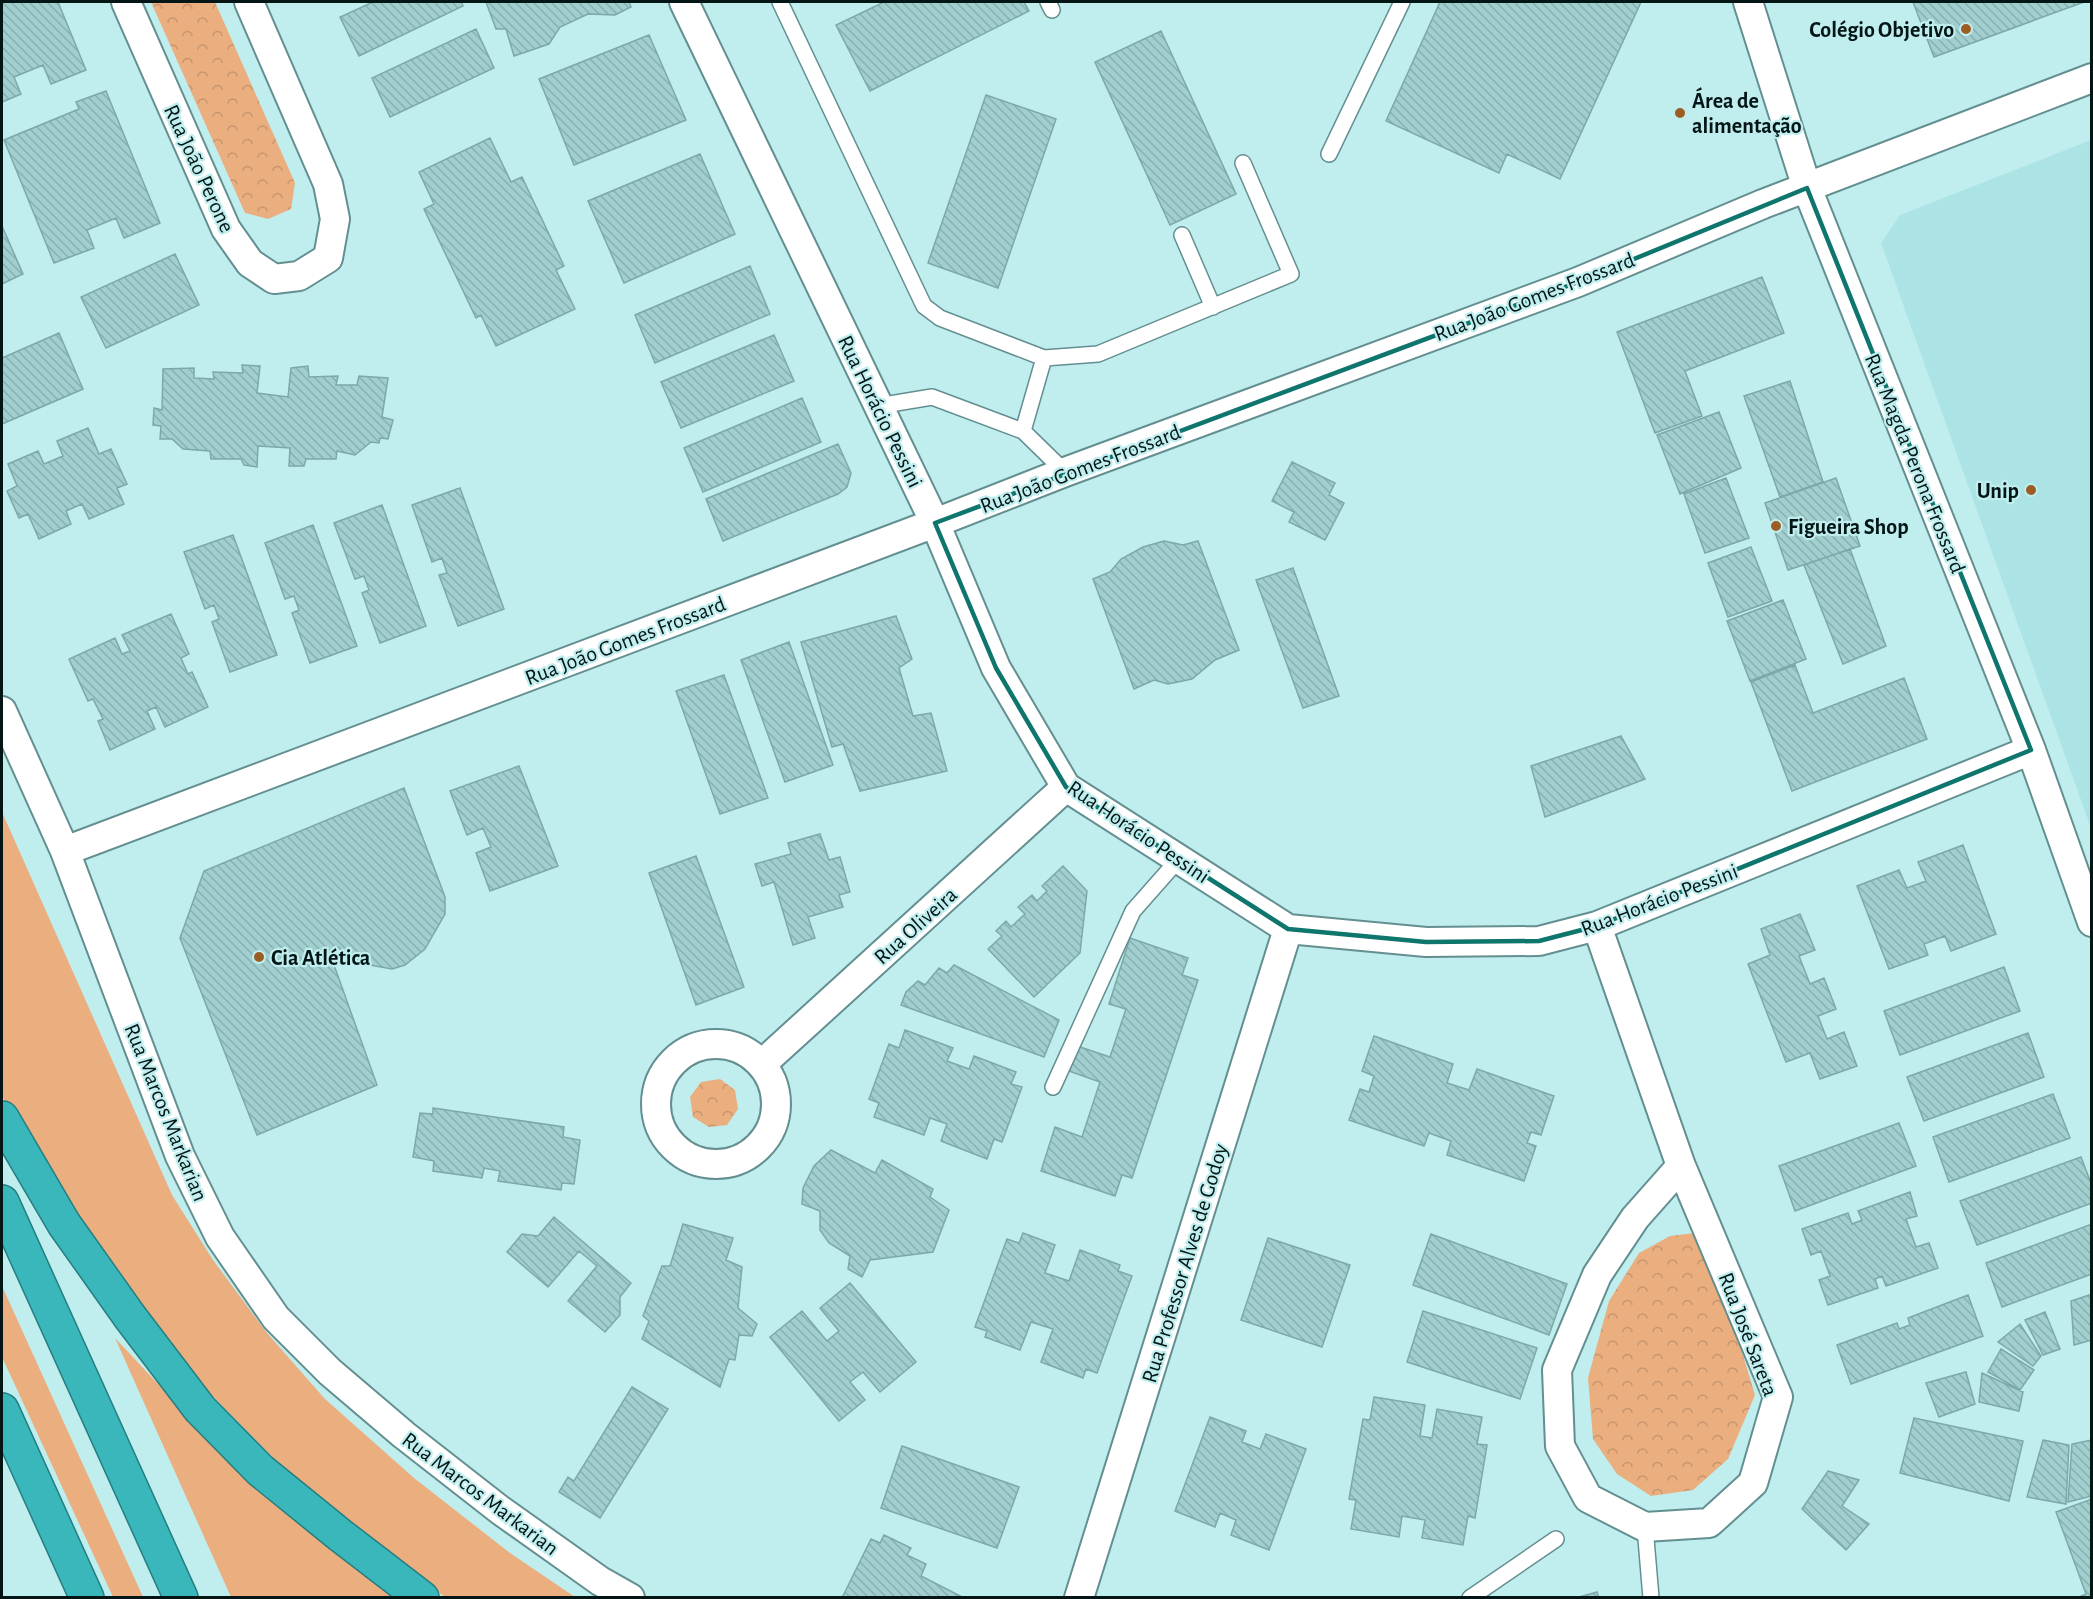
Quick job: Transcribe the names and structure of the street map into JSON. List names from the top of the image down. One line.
{"streets":{"street":["Rua João Perone","Rua João Gomes Frossard","Rua Horácio Pessini","Rua Magda Perona Frossard","Rua Oliveira","Rua Marcos Markarian","Rua Professor Alves de Godoy","Rua José Sareta"]},"crossings":[["Rua João Gomes Frossard","Rua Horácio Pessini"],["Rua João Gomes Frossard","Rua Magda Perona Frossard"],["Rua João Gomes Frossard","Rua Marcos Markarian"],["Rua Horácio Pessini","Rua Magda Perona Frossard"],["Rua Horácio Pessini","Rua Oliveira"],["Rua Horácio Pessini","Rua Professor Alves de Godoy"],["Rua Horácio Pessini","Rua José Sareta"]],"places":["Colégio Objetivo","Área de alimentação","Unip","Figueira Shop","Cia Atlética"]}
